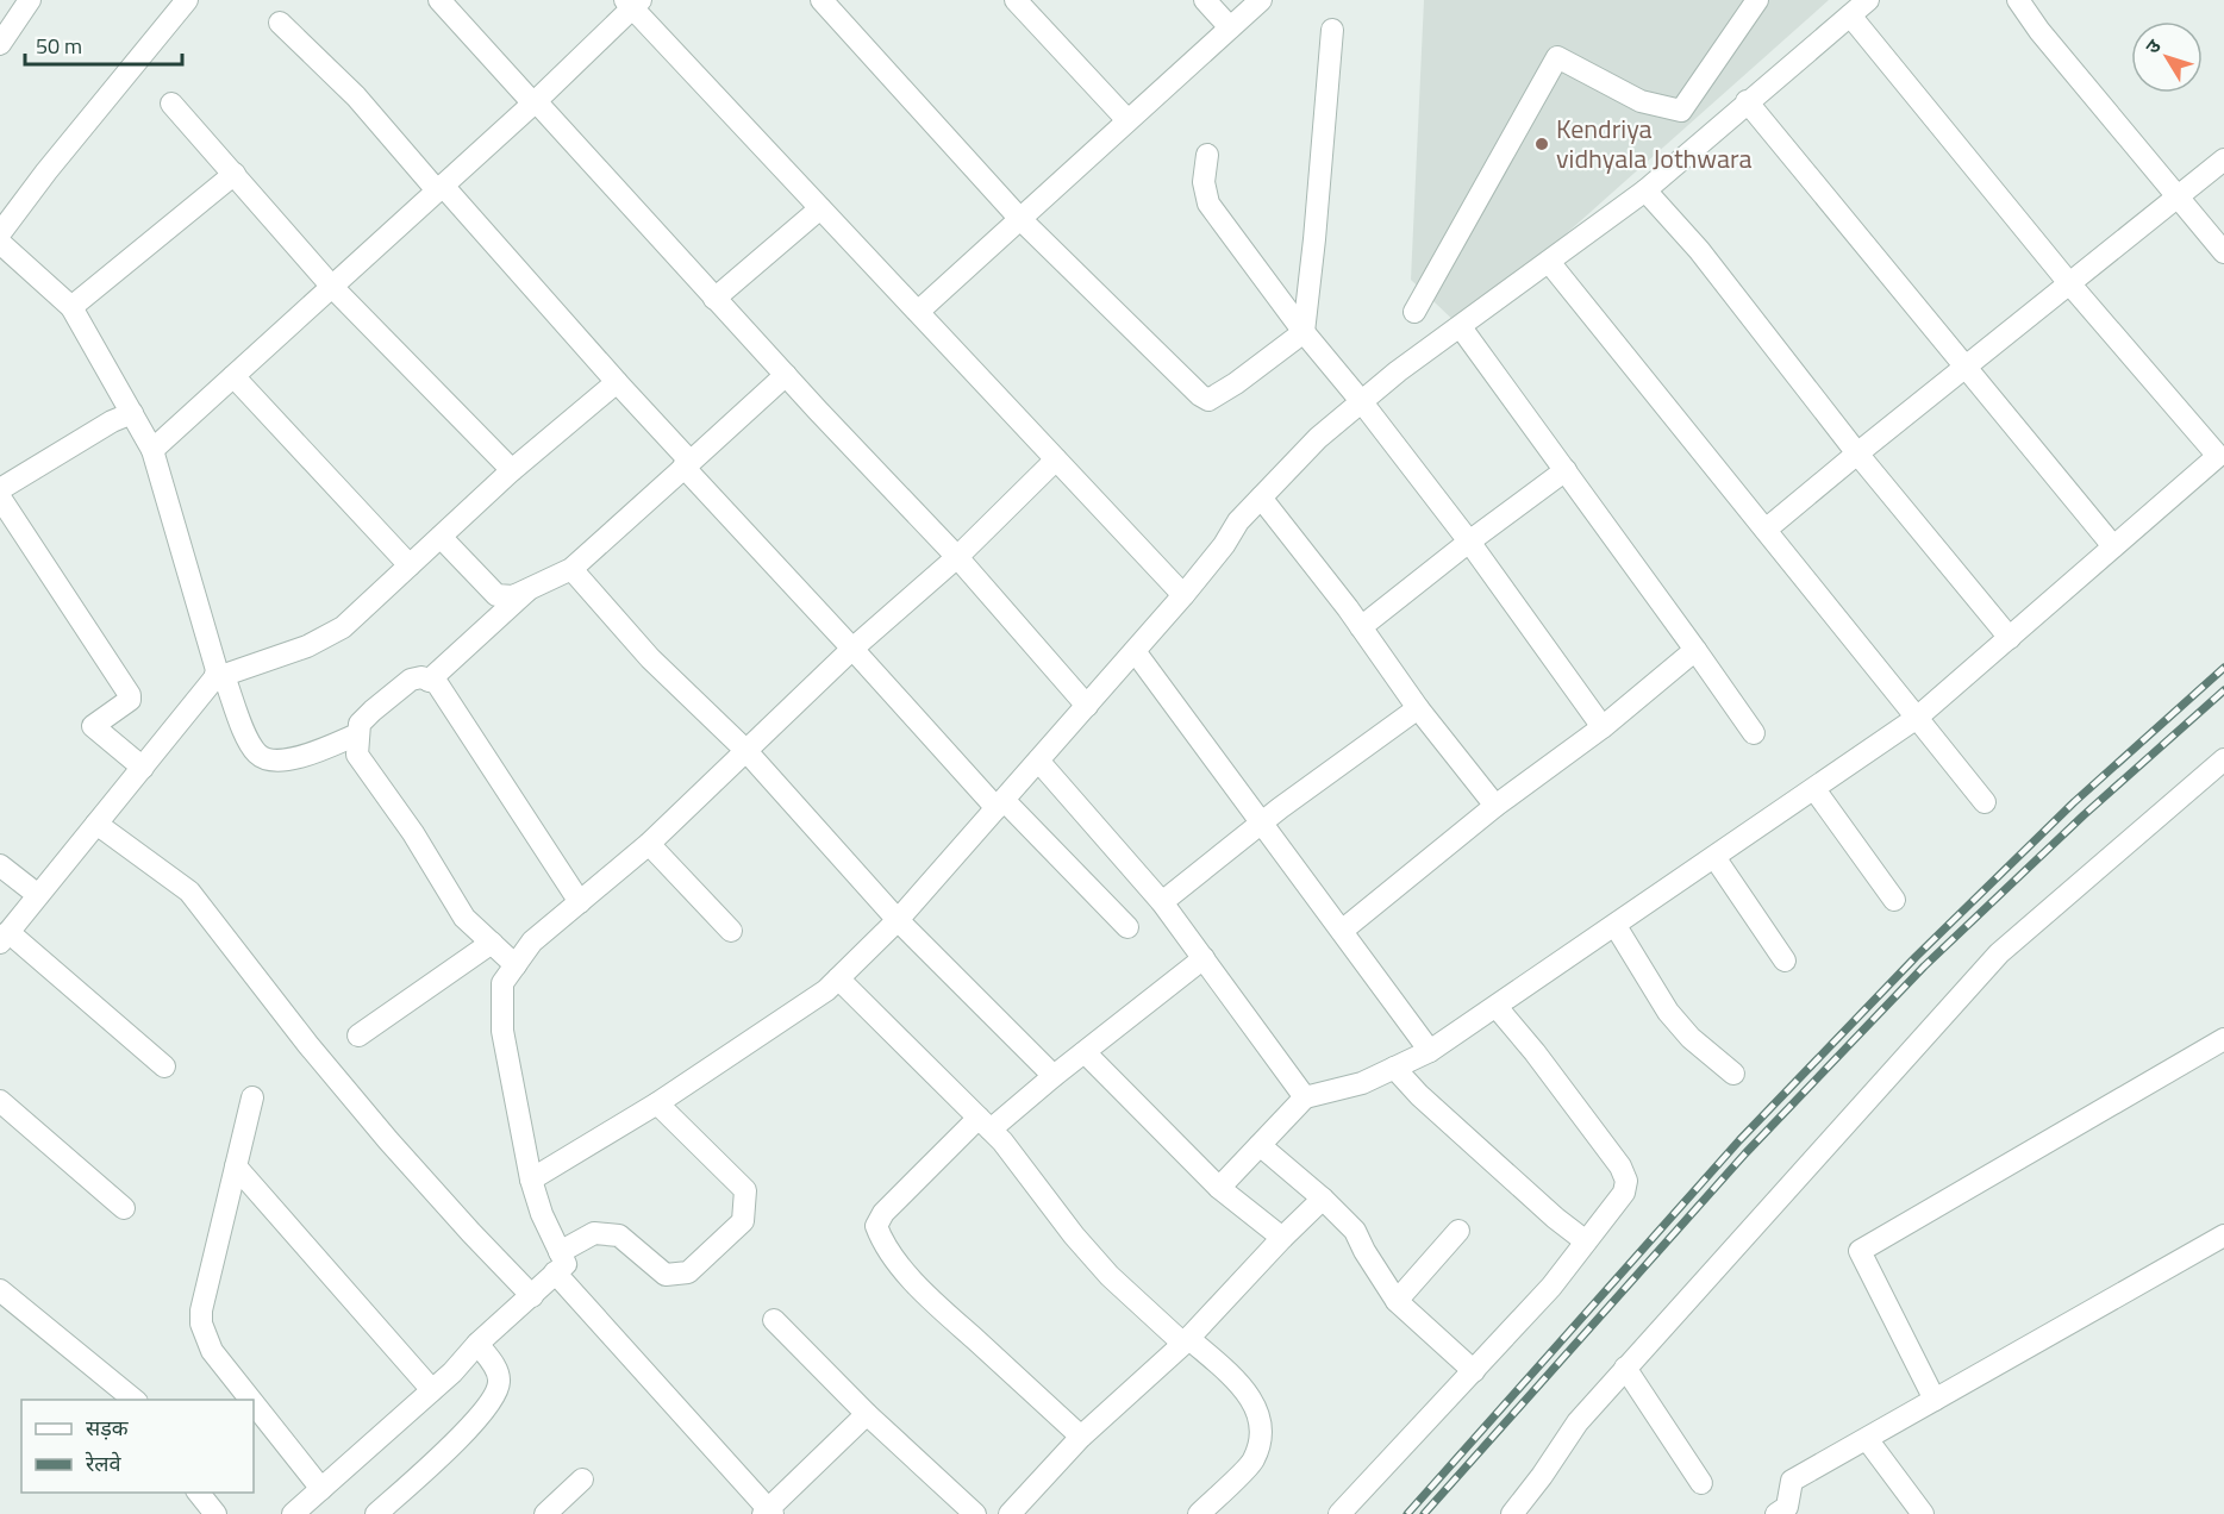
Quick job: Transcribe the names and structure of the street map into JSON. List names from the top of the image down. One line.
{"places":["Kendriya vidhyala Jothwara"],"legend":["सड़क","रेलवे"],"scale_bar":"50 m","north":"top left"}
